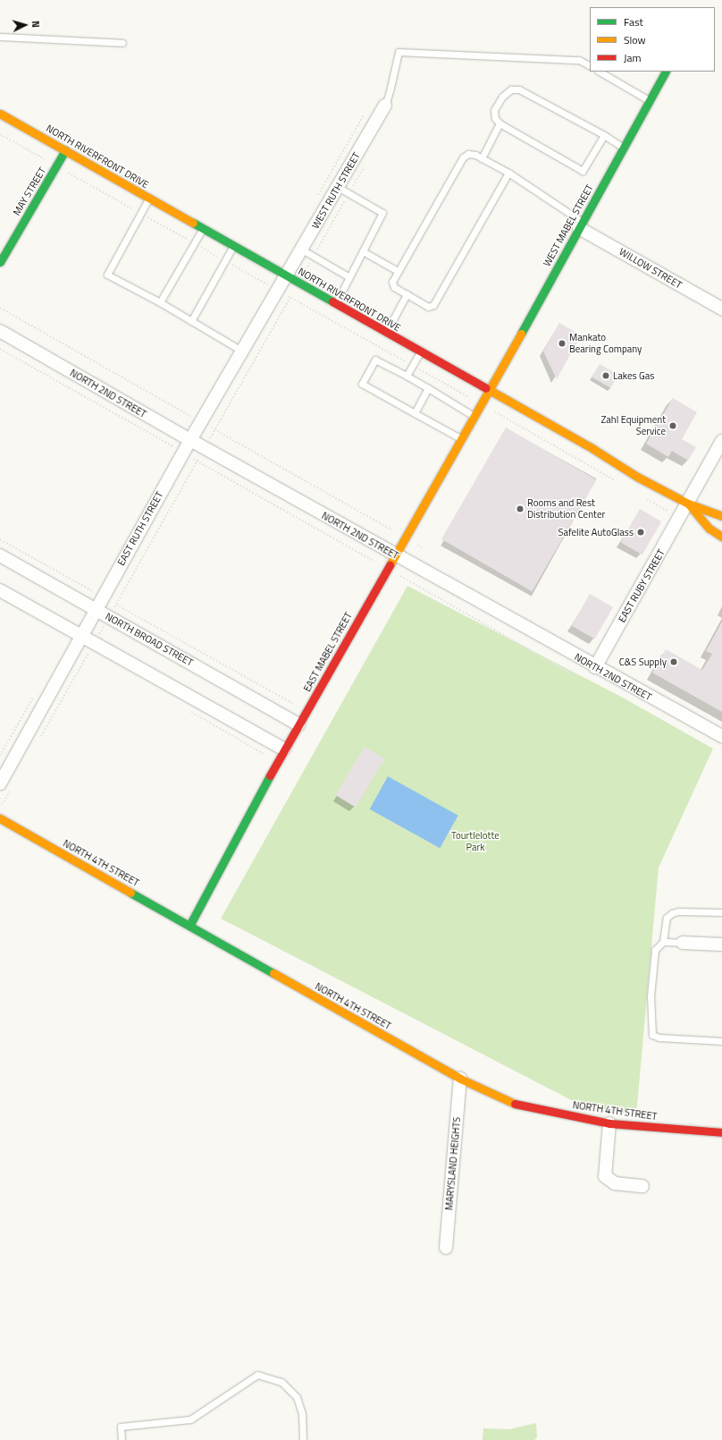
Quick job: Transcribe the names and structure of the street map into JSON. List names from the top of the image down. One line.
{"streets":{"street":["NORTH RIVERFRONT DRIVE","WEST RUTH STREET","MAY STREET","WEST MABEL STREET","WILLOW STREET","NORTH 2ND STREET","EAST RUTH STREET","EAST RUBY STREET","NORTH BROAD STREET","EAST MABEL STREET","NORTH 4TH STREET","MARYSLAND HEIGHTS"]},"crossings":[["NORTH RIVERFRONT DRIVE","WEST RUTH STREET"],["NORTH RIVERFRONT DRIVE","MAY STREET"],["NORTH RIVERFRONT DRIVE","WEST MABEL STREET"],["NORTH RIVERFRONT DRIVE","EAST RUTH STREET"],["NORTH RIVERFRONT DRIVE","EAST RUBY STREET"],["NORTH RIVERFRONT DRIVE","EAST MABEL STREET"],["WEST RUTH STREET","EAST RUTH STREET"],["WEST MABEL STREET","WILLOW STREET"],["WEST MABEL STREET","EAST MABEL STREET"],["NORTH 2ND STREET","EAST RUTH STREET"],["NORTH 2ND STREET","EAST RUBY STREET"],["NORTH 2ND STREET","EAST MABEL STREET"],["EAST RUTH STREET","NORTH BROAD STREET"],["NORTH BROAD STREET","EAST MABEL STREET"],["EAST MABEL STREET","NORTH 4TH STREET"],["NORTH 4TH STREET","MARYSLAND HEIGHTS"]],"parks":["Tourtlelotte Park"],"places":["Mankato Bearing Company","Lakes Gas","Zahl Equipment Service","Rooms and Rest Distribution Center","Safelite AutoGlass","C&S Supply"],"legend":["Fast","Slow","Jam"],"north":"right"}
